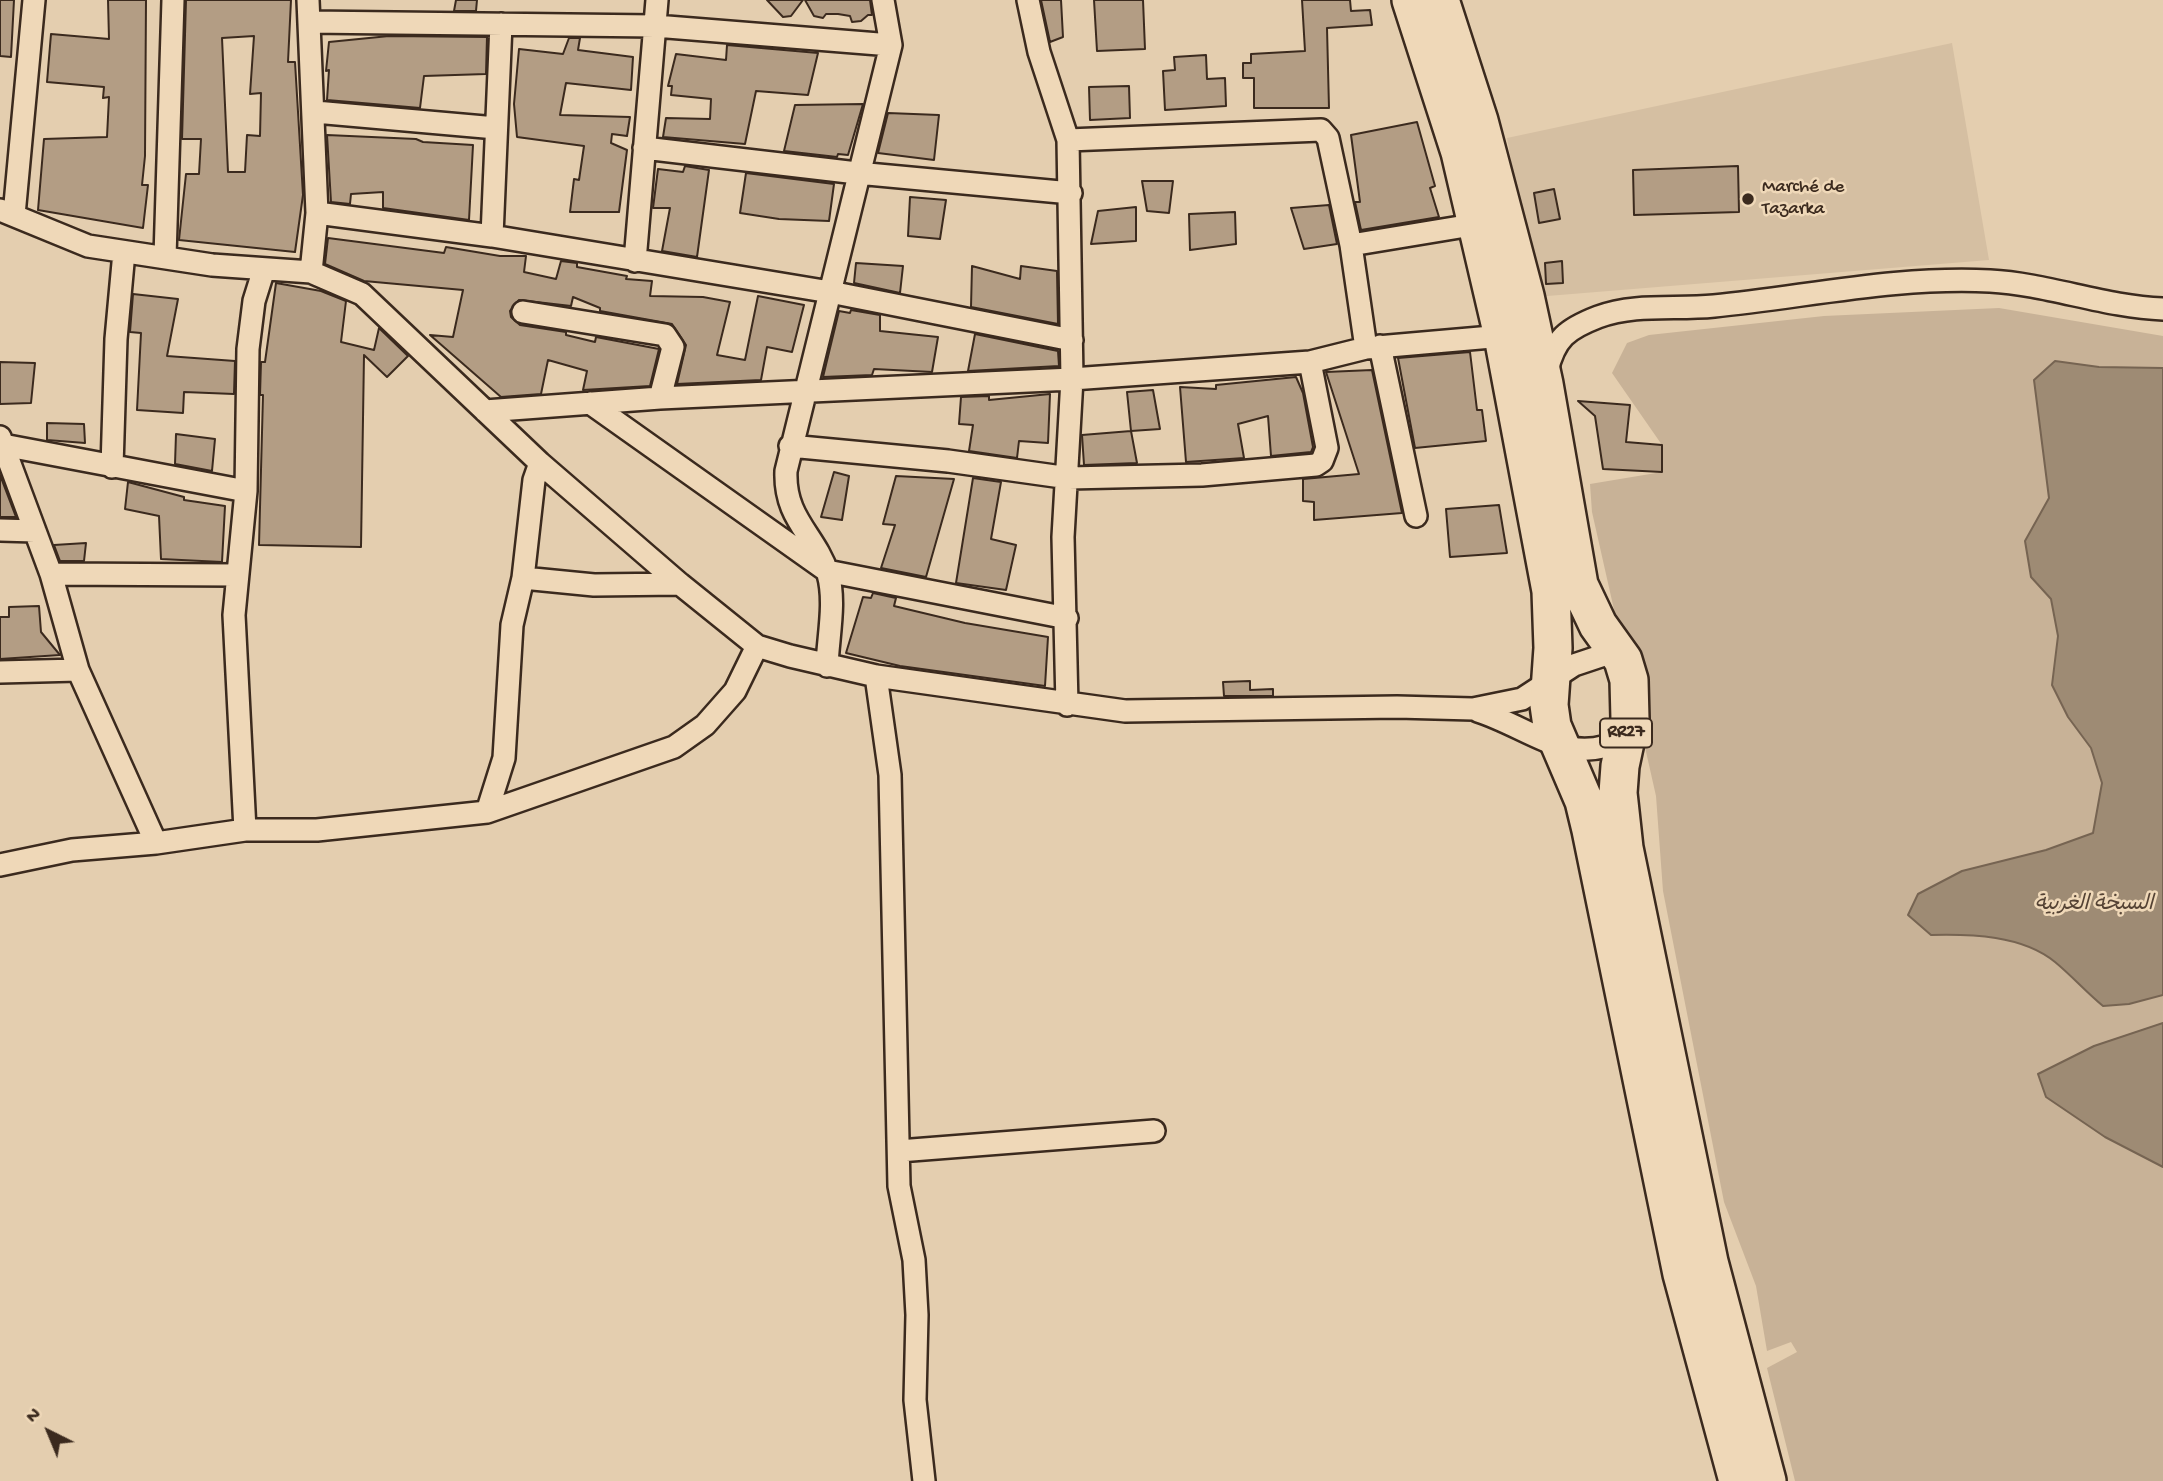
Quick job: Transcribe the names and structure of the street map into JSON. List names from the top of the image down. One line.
{"streets":{"highway":["RR27"]},"water":["السبخة الغربية"],"places":["Marché de Tazarka"],"north":"top left"}
